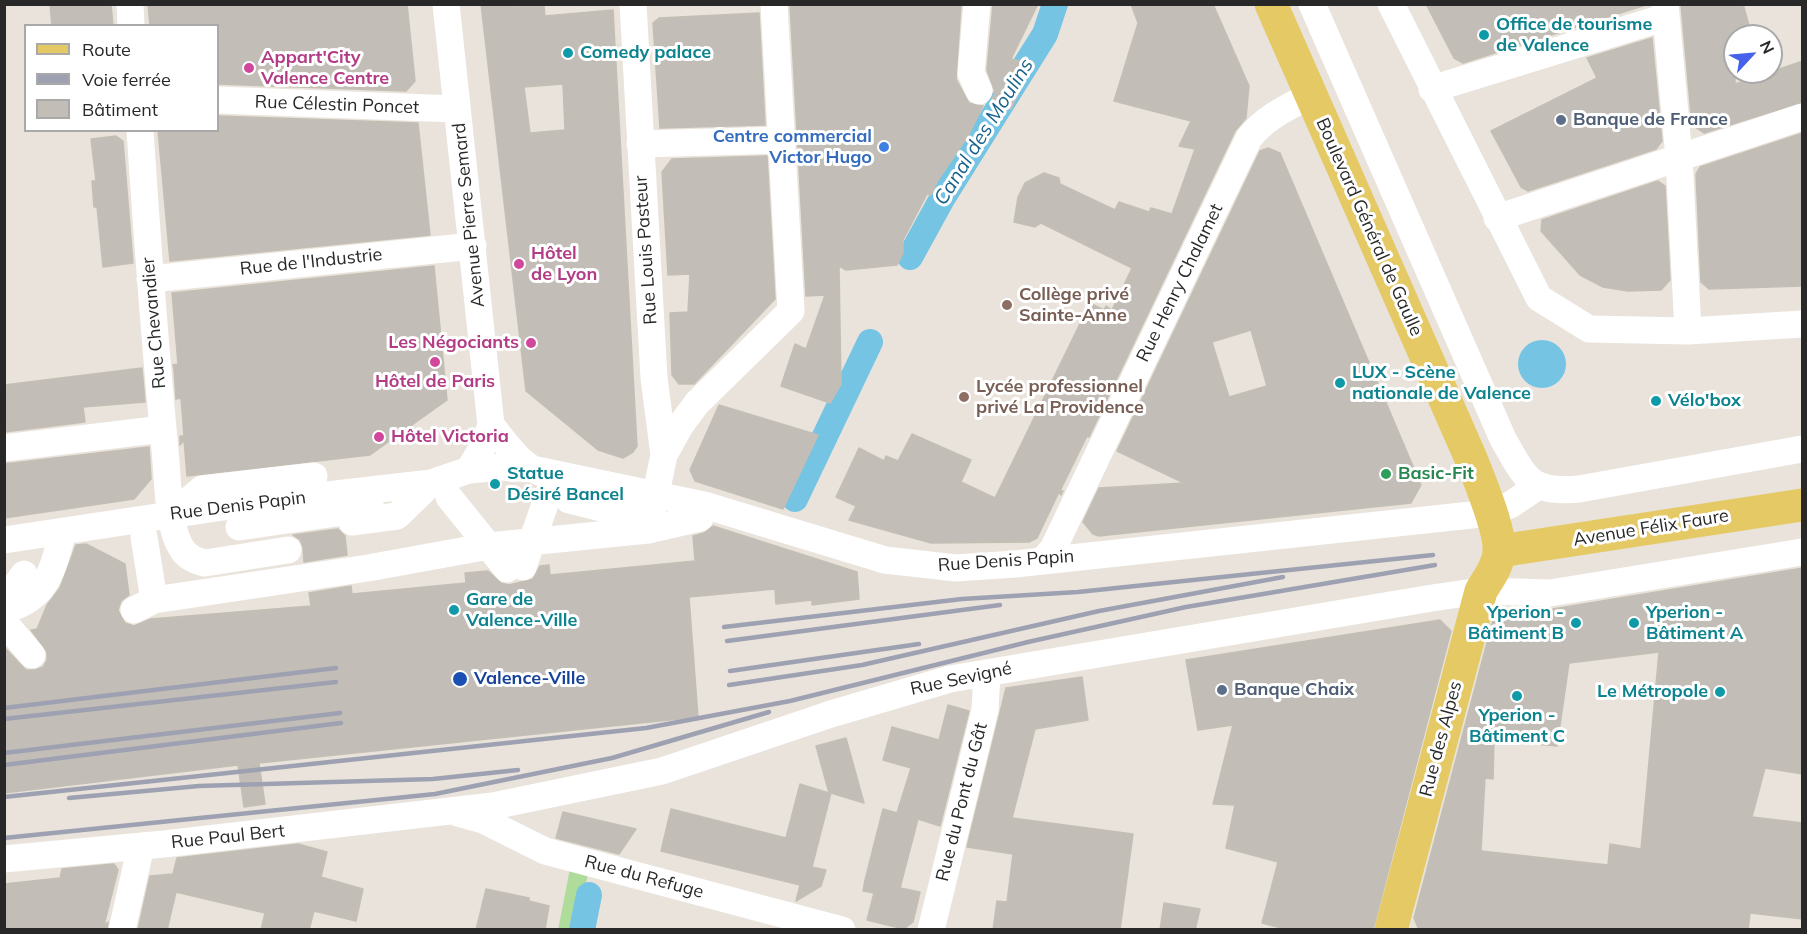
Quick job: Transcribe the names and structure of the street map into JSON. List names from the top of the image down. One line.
{"streets":{"main road":["Boulevard Général de Gaulle","Avenue Félix Faure","Rue des Alpes"],"street":["Rue Célestin Poncet","Avenue Pierre Semard","Rue Louis Pasteur","Rue de l'Industrie","Rue Henry Chalamet","Rue Chevandier","Rue Denis Papin","Rue Sevigné","Rue du Pont du Gât","Rue Paul Bert","Rue du Refuge"]},"crossings":[["Rue Célestin Poncet","Avenue Pierre Semard"],["Avenue Pierre Semard","Rue de l'Industrie"],["Boulevard Général de Gaulle","Rue Henry Chalamet"],["Boulevard Général de Gaulle","Rue Denis Papin"],["Boulevard Général de Gaulle","Avenue Félix Faure"],["Boulevard Général de Gaulle","Rue des Alpes"],["Rue Louis Pasteur","Rue Denis Papin"],["Rue de l'Industrie","Rue Chevandier"],["Rue Henry Chalamet","Rue Denis Papin"],["Rue Chevandier","Rue Denis Papin"],["Avenue Félix Faure","Rue des Alpes"],["Rue Sevigné","Rue des Alpes"],["Rue Sevigné","Rue du Pont du Gât"],["Rue Sevigné","Rue Paul Bert"],["Rue Sevigné","Rue du Refuge"],["Rue Paul Bert","Rue du Refuge"]],"water":["Canal des Moulins"],"places":["Office de tourisme de Valence","Comedy palace","Appart'City Valence Centre","Banque de France","Centre commercial Victor Hugo","Hôtel de Lyon","Collège privé Sainte-Anne","Les Négociants","Hôtel de Paris","LUX - Scène nationale de Valence","Lycée professionnel privé La Providence","Vélo'box","Hôtel Victoria","Basic-Fit","Statue Désiré Bancel","Gare de Valence-Ville","Yperion - Bâtiment B","Yperion - Bâtiment A","Valence-Ville","Banque Chaix","Le Métropole","Yperion - Bâtiment C"],"legend":["Route","Voie ferrée","Bâtiment"],"north":"top right"}
